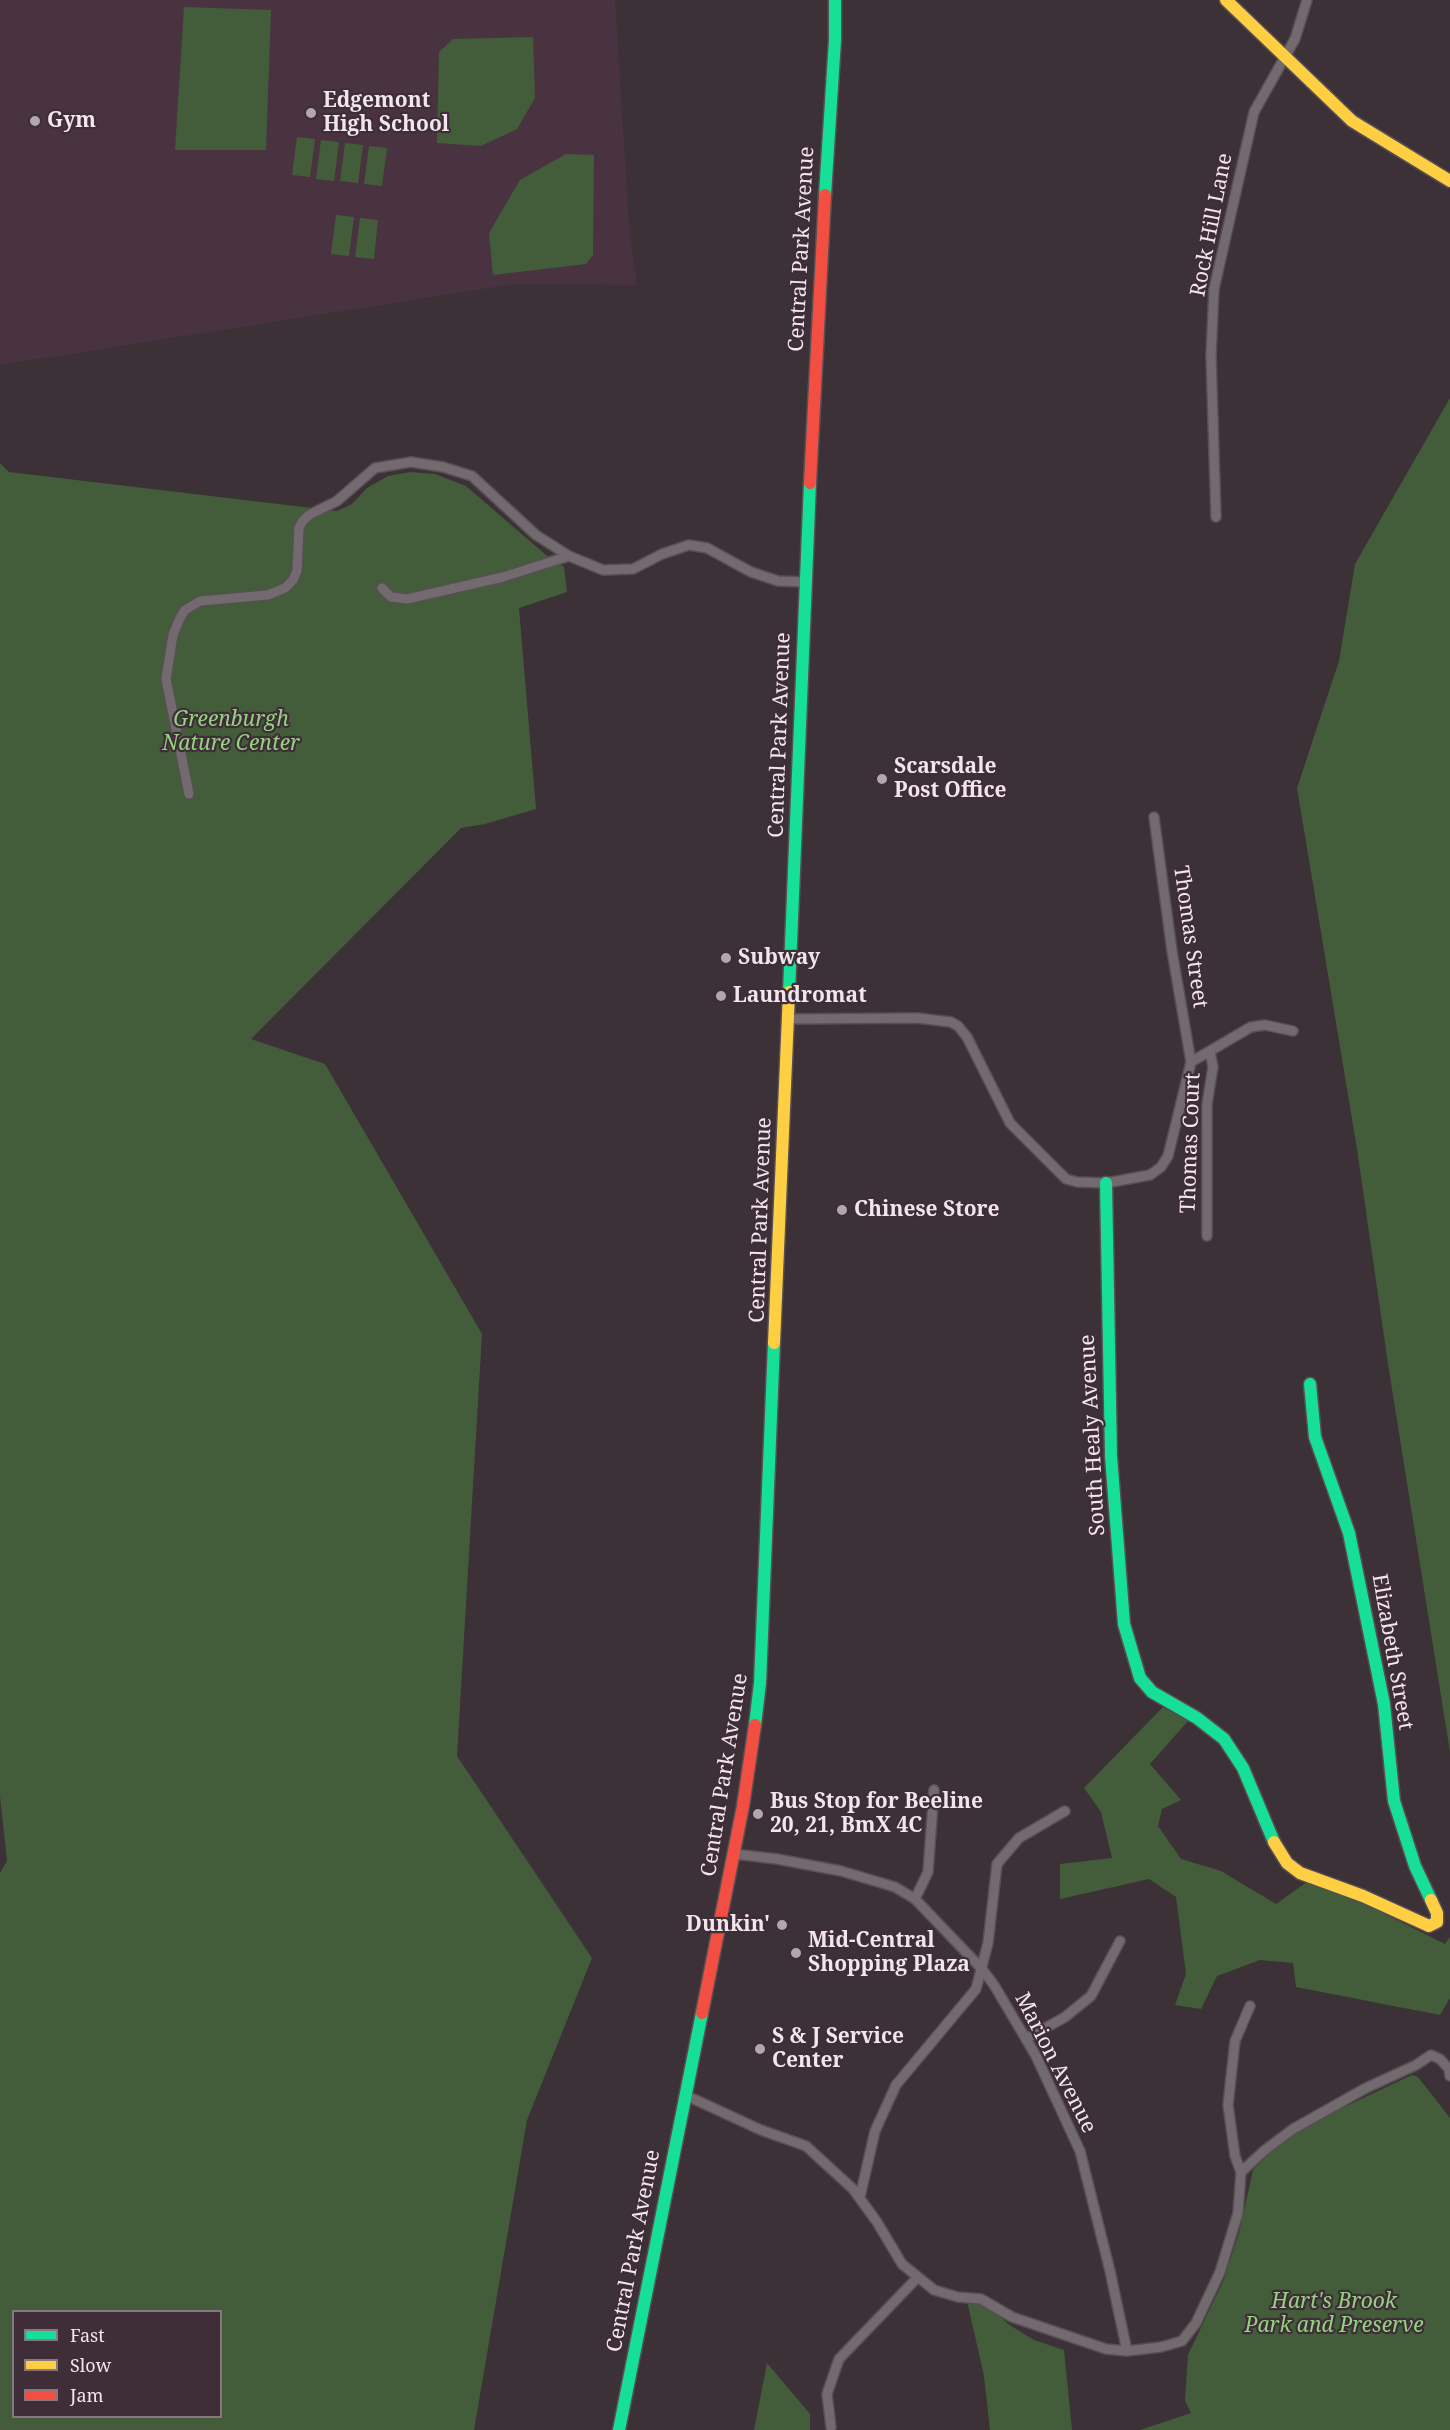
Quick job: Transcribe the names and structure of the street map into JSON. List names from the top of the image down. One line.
{"streets":{"main road":["Central Park Avenue","South Healy Avenue","Elizabeth Street"],"street":["Rock Hill Lane","Thomas Street","Thomas Court","Marion Avenue"]},"crossings":[["Central Park Avenue","Marion Avenue"],["Thomas Street","South Healy Avenue"],["South Healy Avenue","Elizabeth Street"]],"parks":["Greenburgh Nature Center","Hart's Brook Park and Preserve"],"places":["Edgemont High School","Gym","Scarsdale Post Office","Subway","Laundromat","Chinese Store","Bus Stop for Beeline 20, 21, BmX 4C","Dunkin'","Mid-Central Shopping Plaza","S & J Service Center"],"legend":["Fast","Slow","Jam"]}
